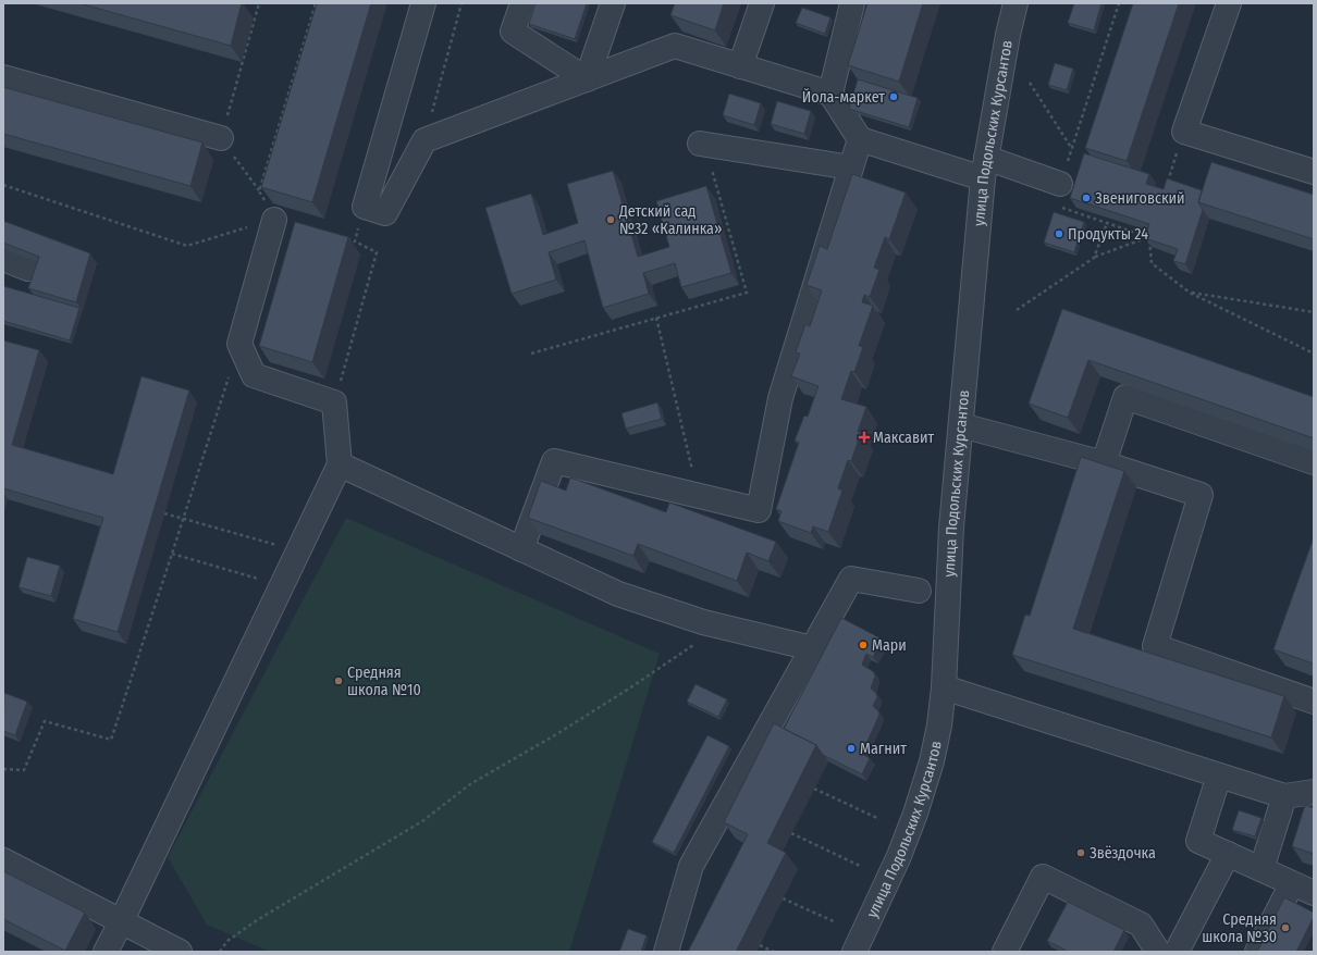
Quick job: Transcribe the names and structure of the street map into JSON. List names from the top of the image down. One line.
{"streets":{"street":["улица Подольских Курсантов"]},"places":{"other":["Йола-маркет","Звениговский","Детский сад №32 «Калинка»","Продукты 24","Мари","Средняя школа №10","Магнит","Звёздочка","Средняя школа №30"],"health":["Максавит"]}}
